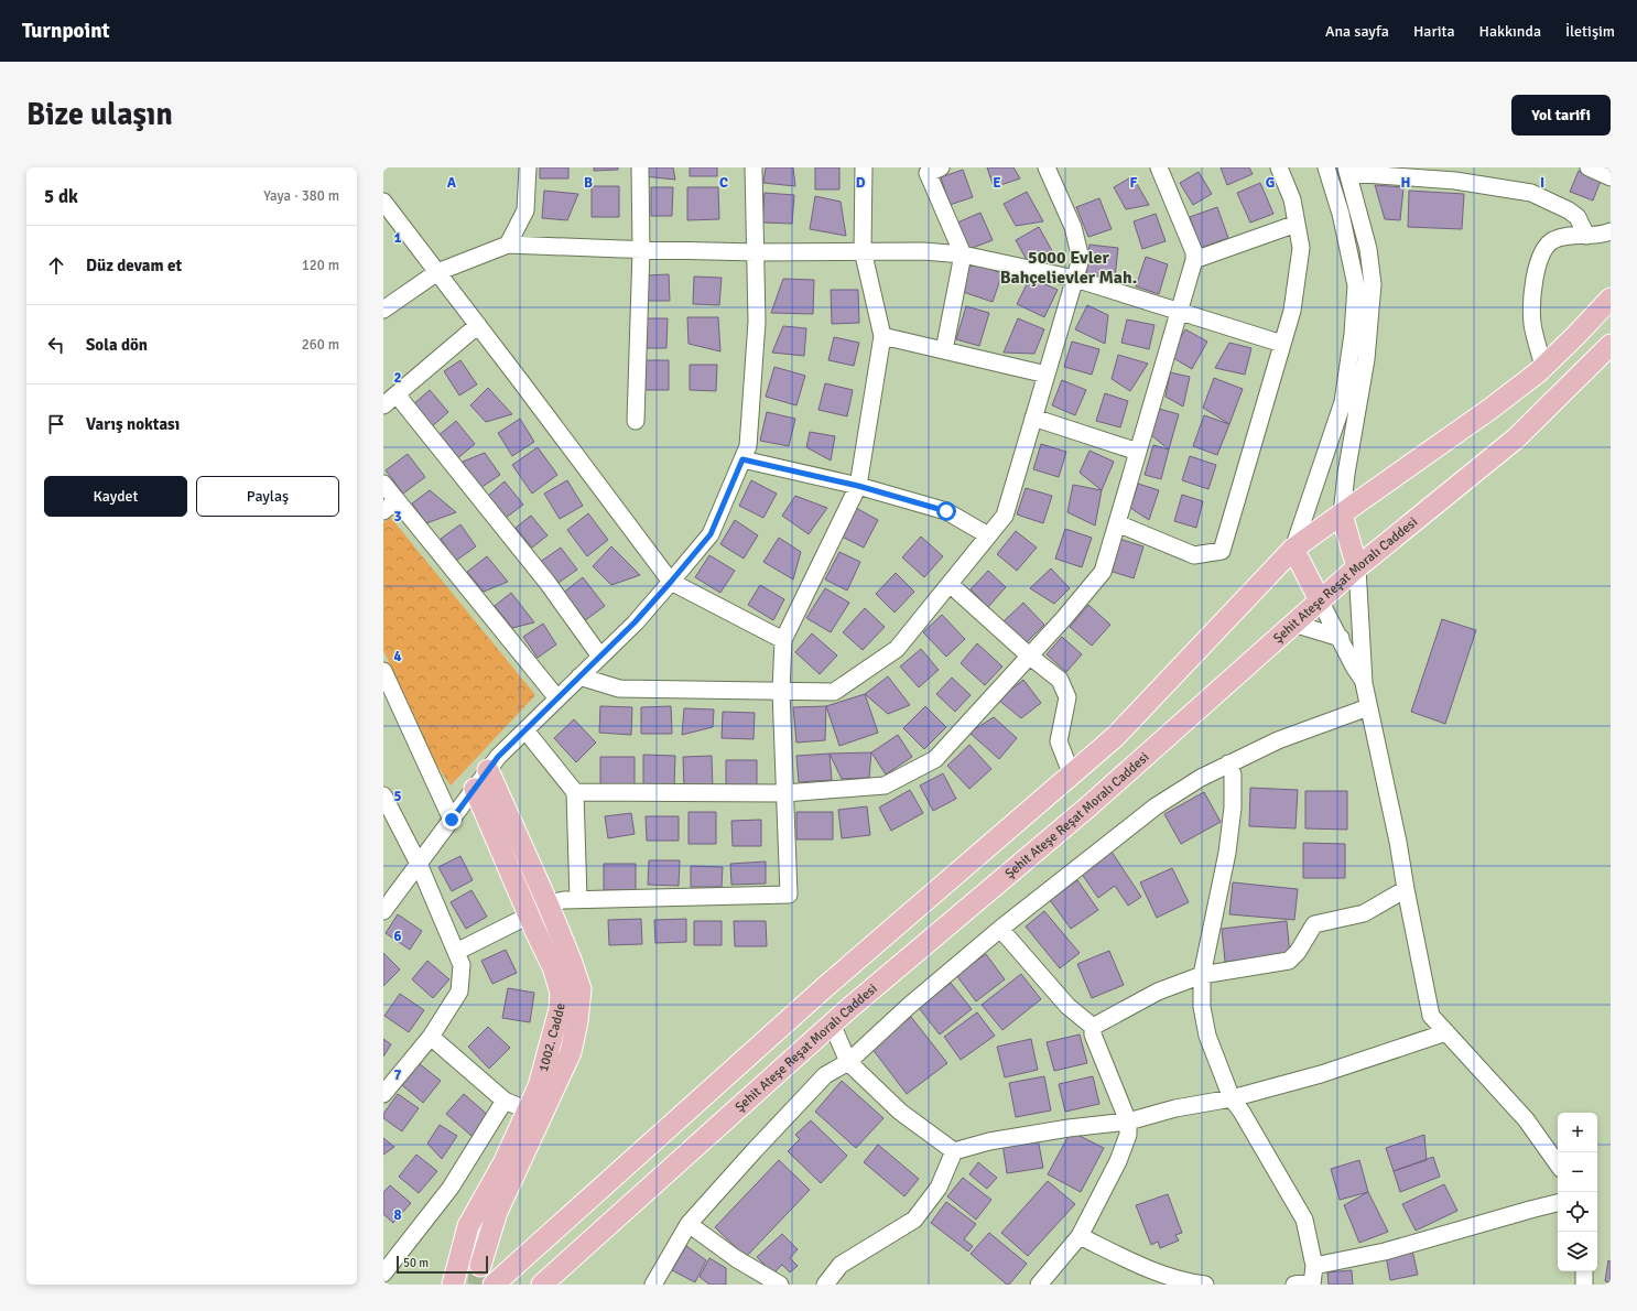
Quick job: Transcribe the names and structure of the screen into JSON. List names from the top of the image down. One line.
{"streets":{"main road":["Şehit Ateşe Reşat Moralı Caddesi","1002. Cadde"]},"districts":["5000 Evler Bahçelievler Mah."],"scale_bar":"50 m","page":{"header":"Turnpoint","nav":["Ana sayfa","Harita","Hakkında","İletişim"],"buttons":["Yol tarifi",["Kaydet","Paylaş"]],"title":"Bize ulaşın","heading":["5 dk","Yaya · 380 m"],"list":[["Düz devam et","120 m"],["Sola dön","260 m"],"Varış noktası"],"map_buttons":["+","−"],"scale":"50 m"},"grid":{"columns":["A","B","C","D","E","F","G","H","I"],"rows":["1","2","3","4","5","6","7","8"]}}
